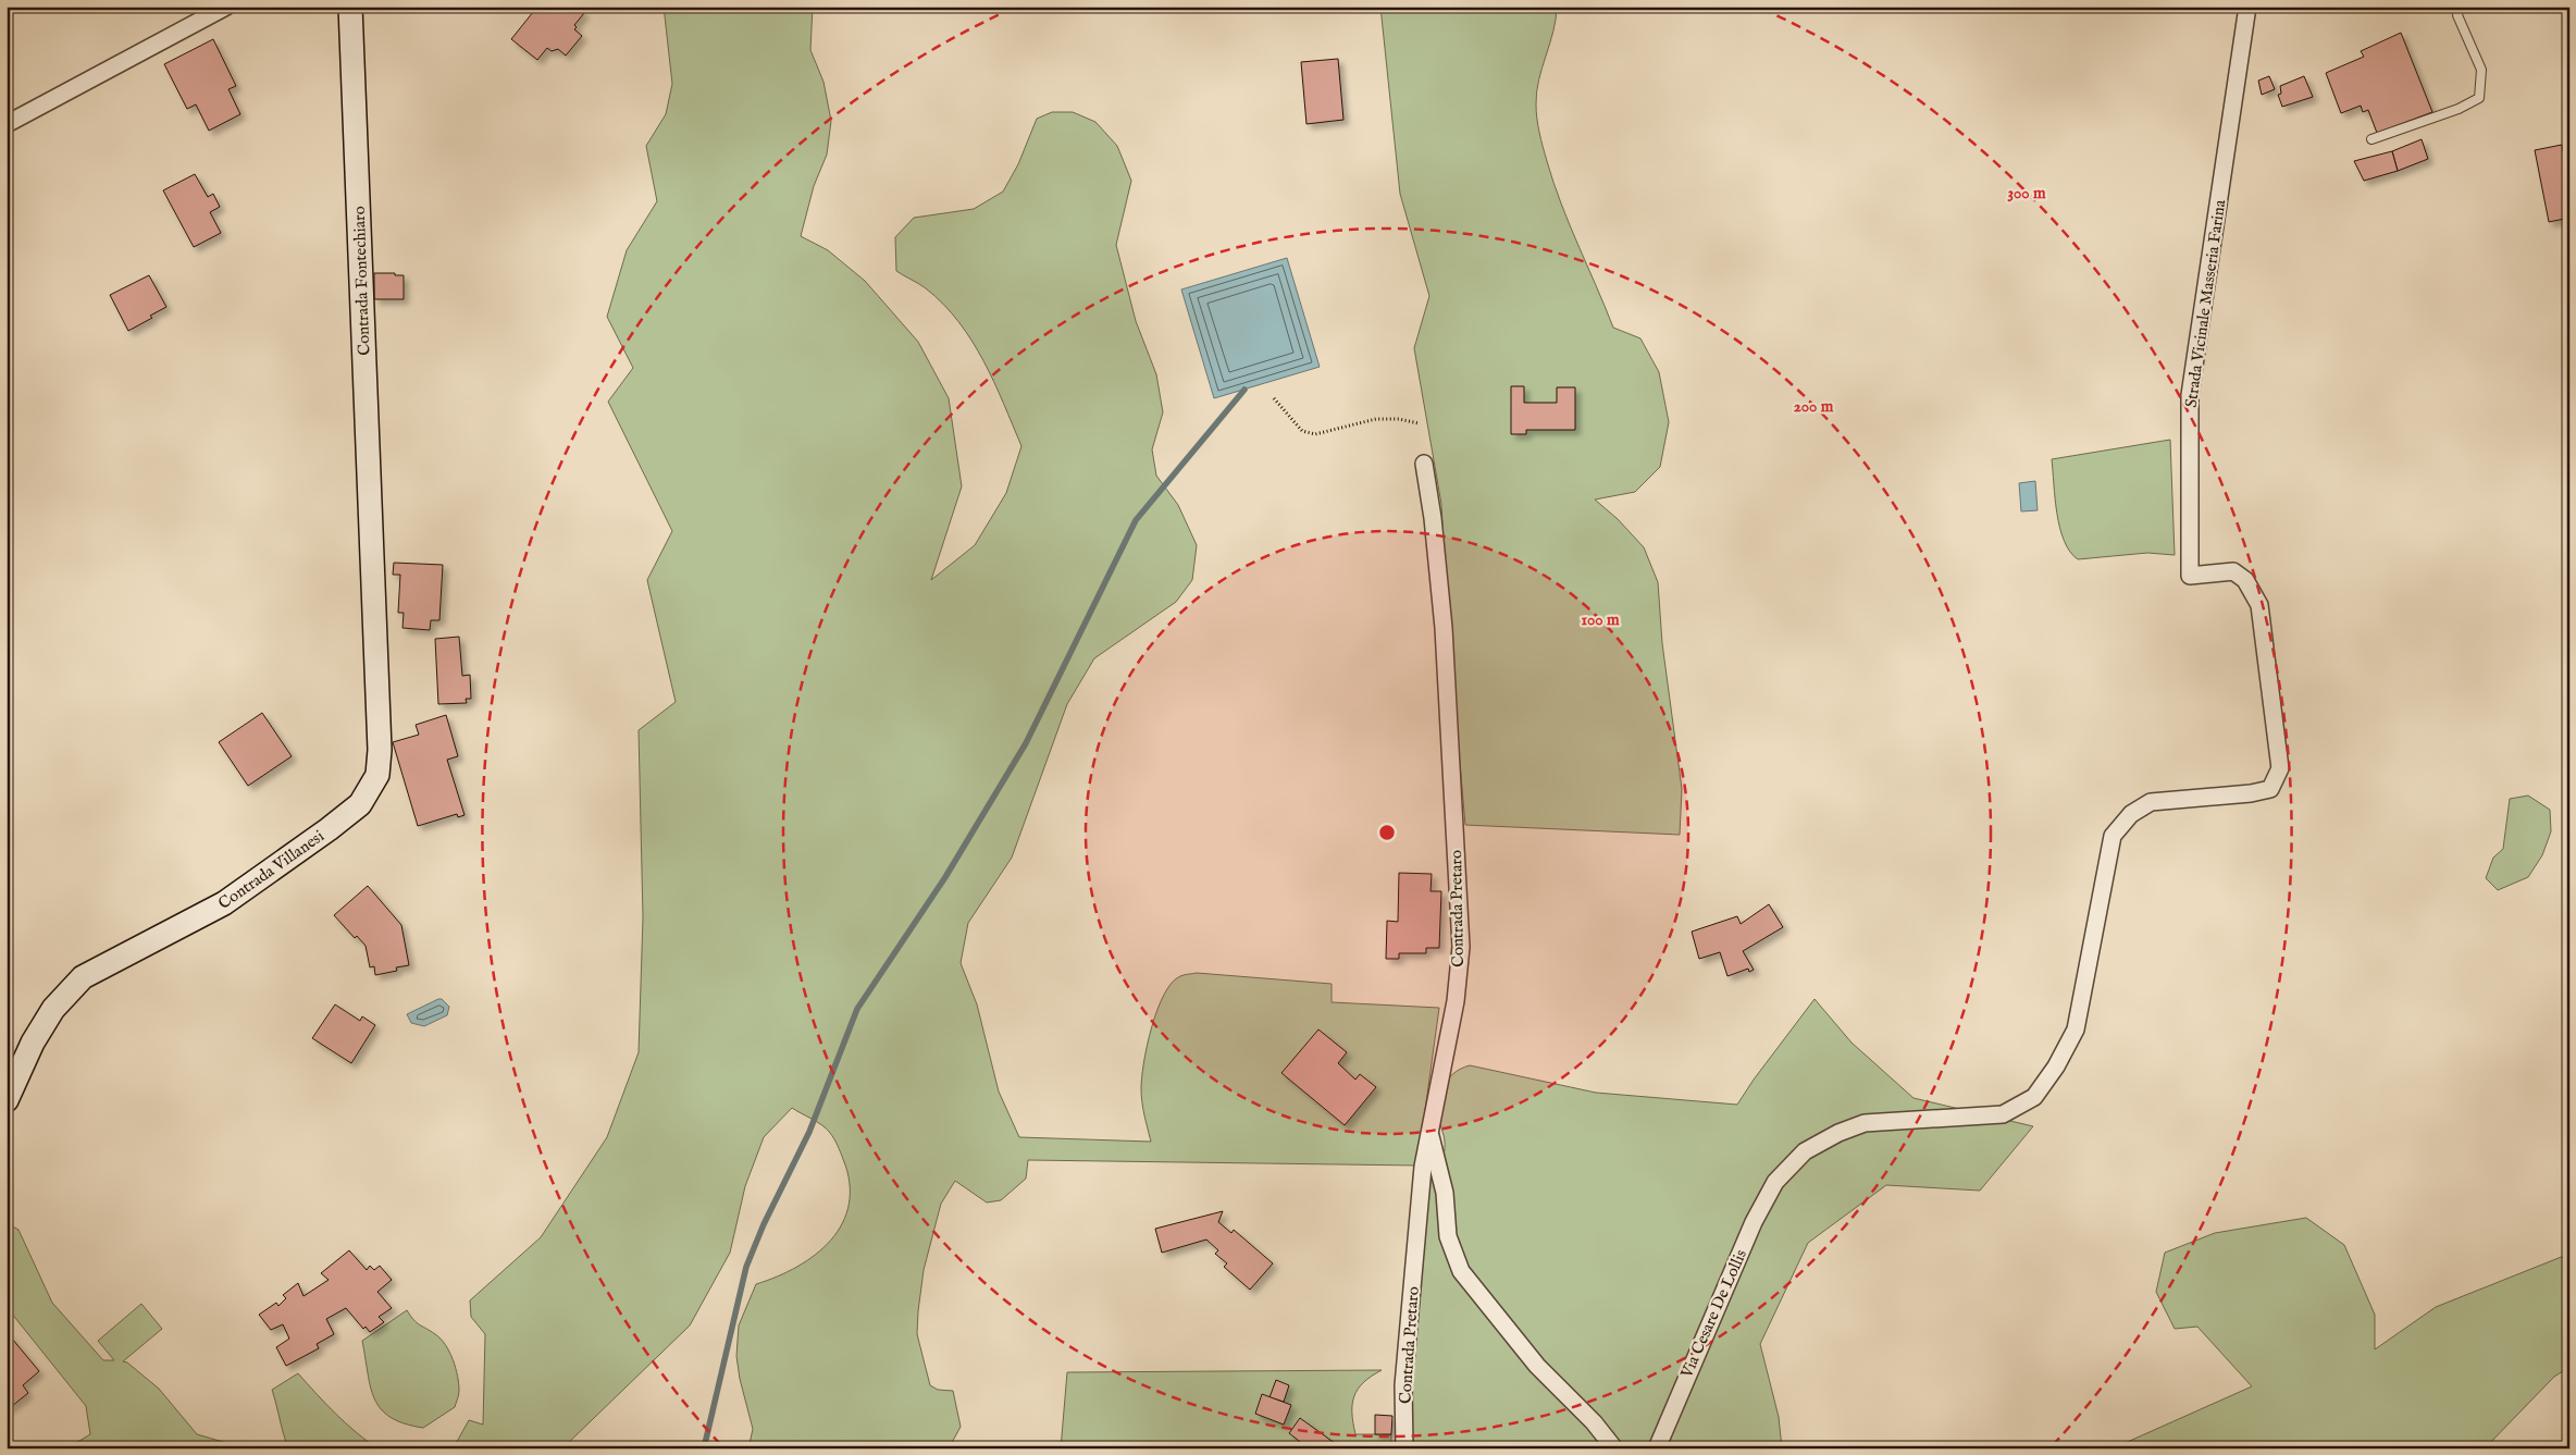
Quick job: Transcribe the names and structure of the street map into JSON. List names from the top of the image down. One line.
{"streets":{"street":["Contrada Fontechiaro","Strada Vicinale Masseria Farina","Contrada Villanesi","Contrada Pretaro","Via Cesare De Lollis"]},"crossings":[["Contrada Fontechiaro","Contrada Villanesi"],["Strada Vicinale Masseria Farina","Via Cesare De Lollis"]],"rings":["300 m","200 m","100 m"]}
